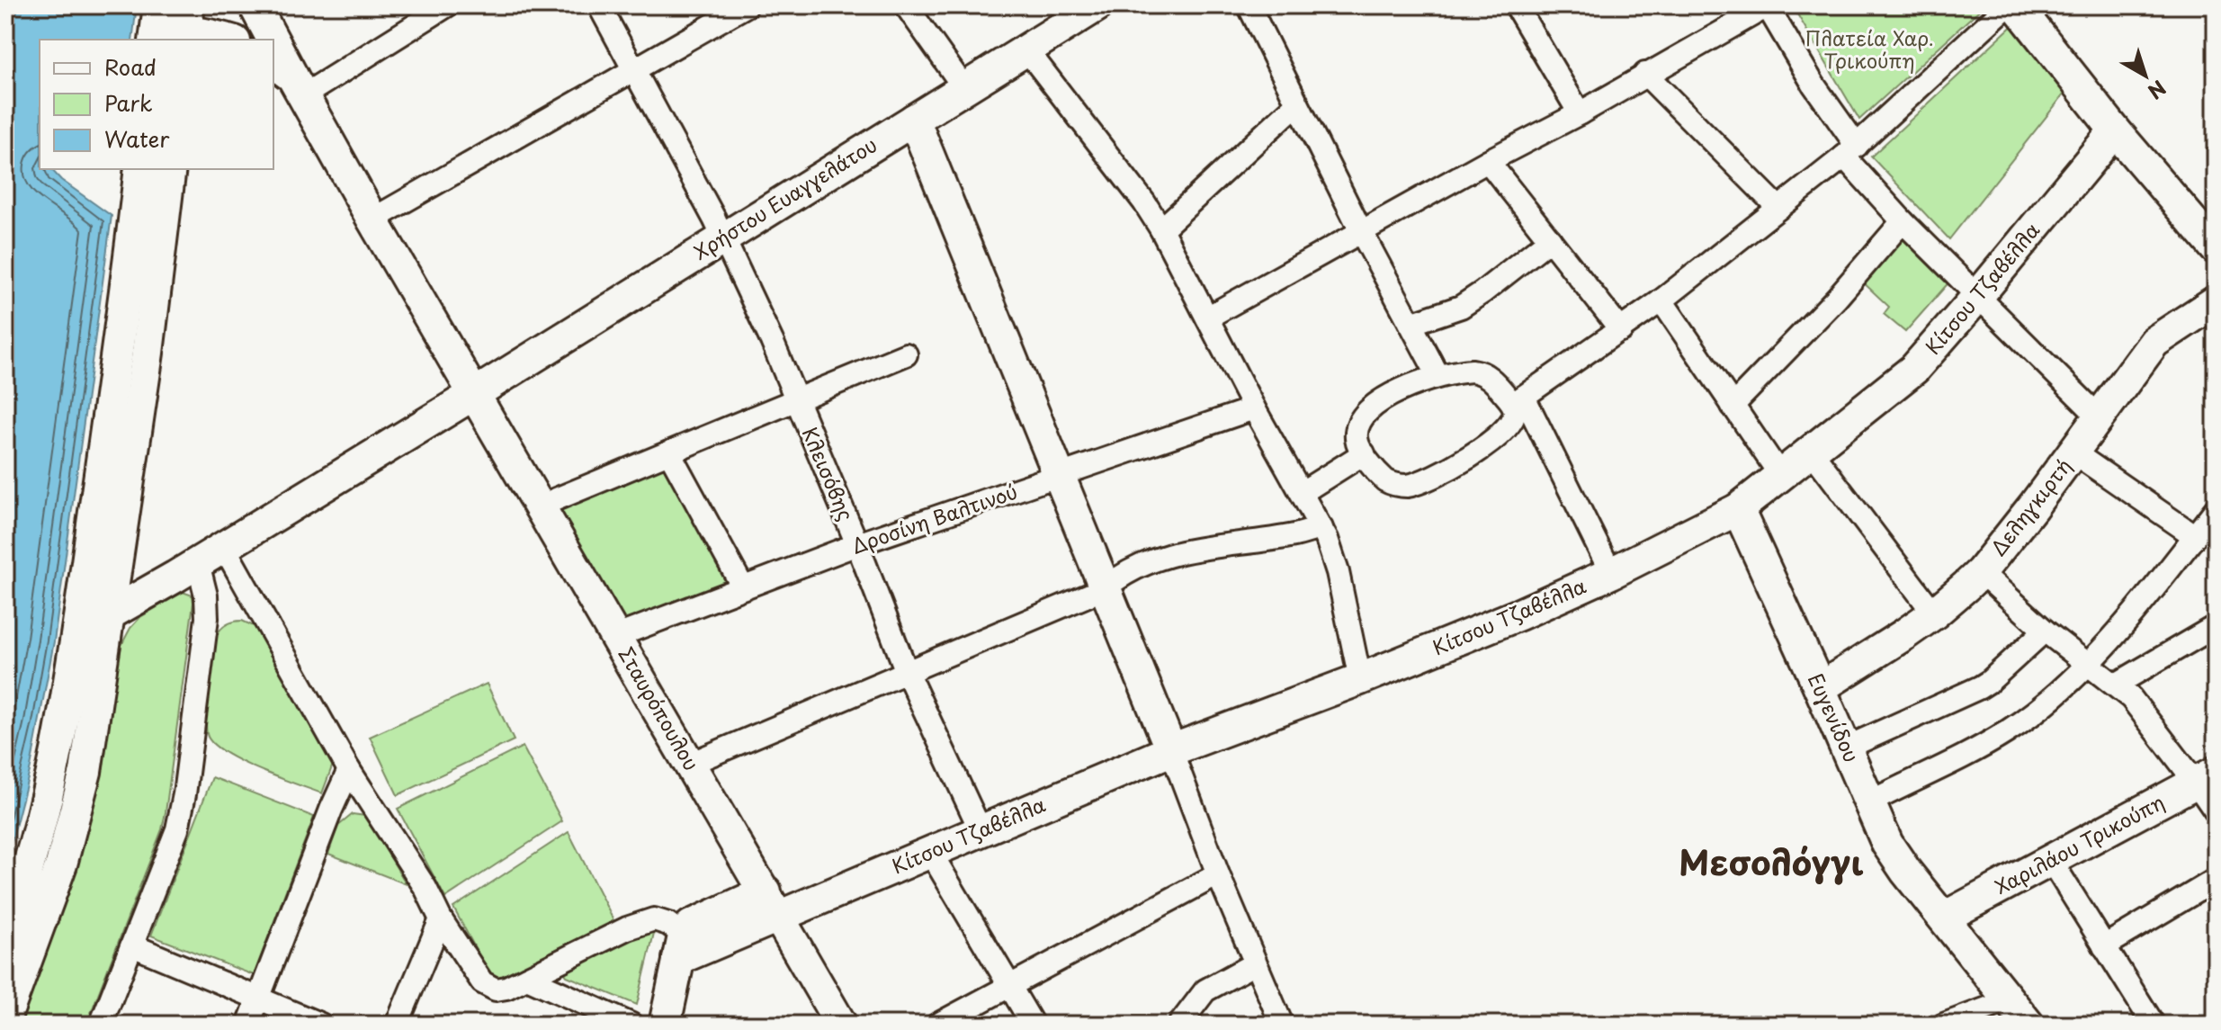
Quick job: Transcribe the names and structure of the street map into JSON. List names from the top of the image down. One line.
{"streets":{"street":["Χρήστου Ευαγγελάτου","Κίτσου Τζαβέλλα","Κλεισόβης","Δεληγκιρτή","Δροσίνη Βαλτινού","Σταυρόπουλου","Ευγενίδου","Χαριλάου Τρικούπη"]},"crossings":[["Χρήστου Ευαγγελάτου","Κλεισόβης"],["Χρήστου Ευαγγελάτου","Σταυρόπουλου"],["Κίτσου Τζαβέλλα","Κλεισόβης"],["Κίτσου Τζαβέλλα","Σταυρόπουλου"],["Κίτσου Τζαβέλλα","Ευγενίδου"],["Κλεισόβης","Δροσίνη Βαλτινού"],["Δεληγκιρτή","Ευγενίδου"],["Δροσίνη Βαλτινού","Σταυρόπουλου"],["Ευγενίδου","Χαριλάου Τρικούπη"]],"districts":["Μεσολόγγι"],"parks":["Πλατεία Χαρ. Τρικούπη"],"legend":["Road","Park","Water"],"north":"bottom right"}
